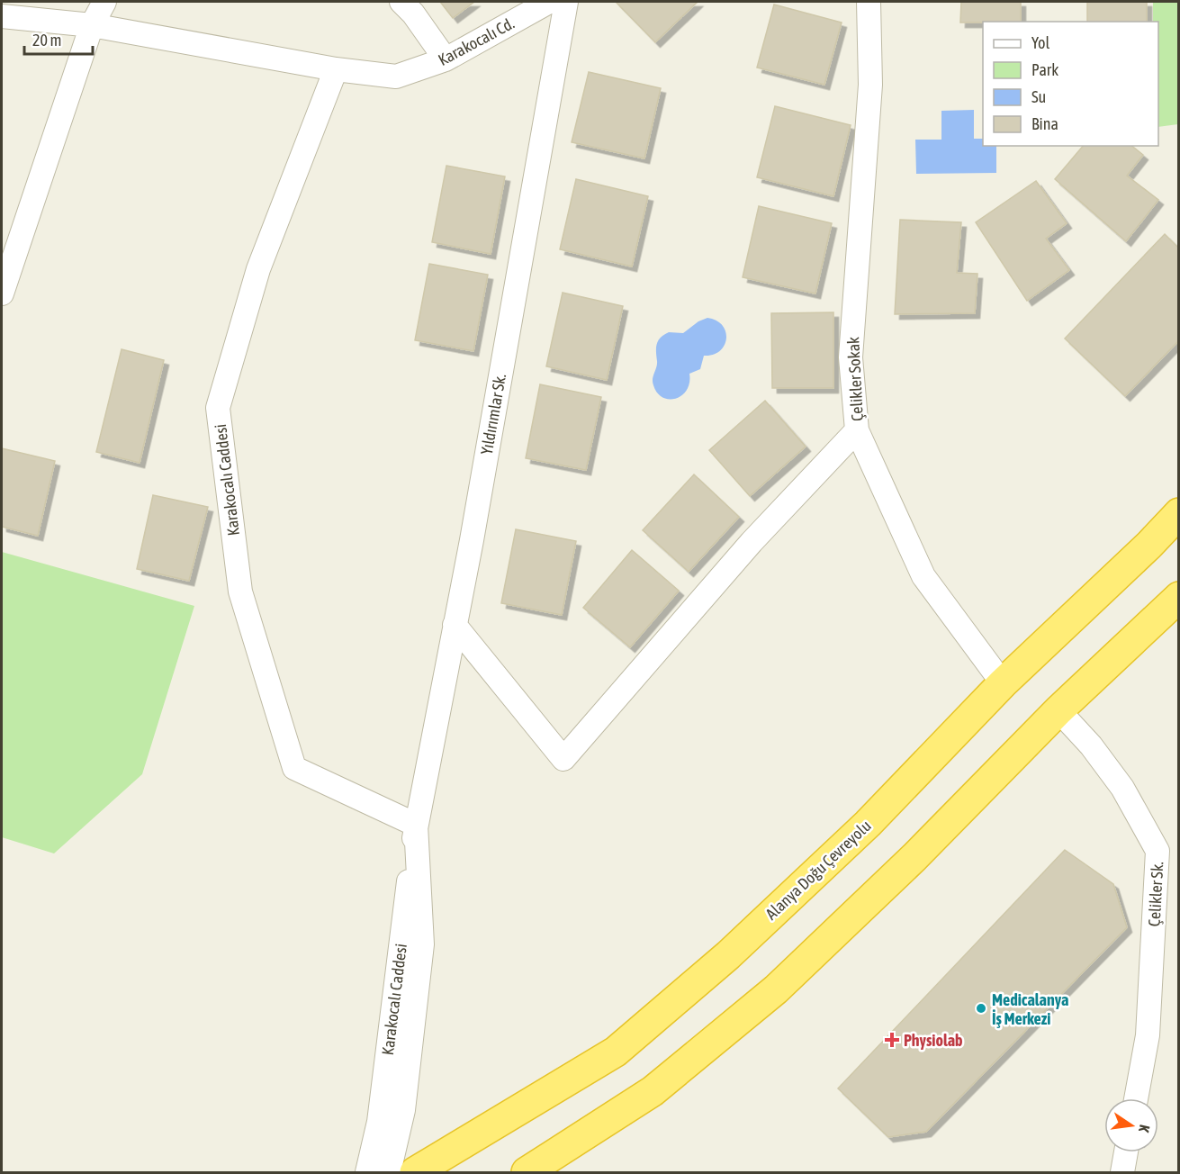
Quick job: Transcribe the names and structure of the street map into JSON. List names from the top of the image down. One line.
{"streets":{"highway":["Alanya Doğu Çevreyolu"],"street":["Karakocalı Cd.","Çelikler Sokak","Yıldırımlar Sk.","Karakocalı Caddesi","Çelikler Sk."]},"crossings":[["Karakocalı Cd.","Karakocalı Caddesi"],["Çelikler Sokak","Alanya Doğu Çevreyolu"],["Yıldırımlar Sk.","Karakocalı Caddesi"]],"places":{"other":["Medicalanya İş Merkezi"],"health":["Physiolab"]},"legend":["Yol","Park","Su","Bina"],"scale_bar":"20 m","north":"right"}
